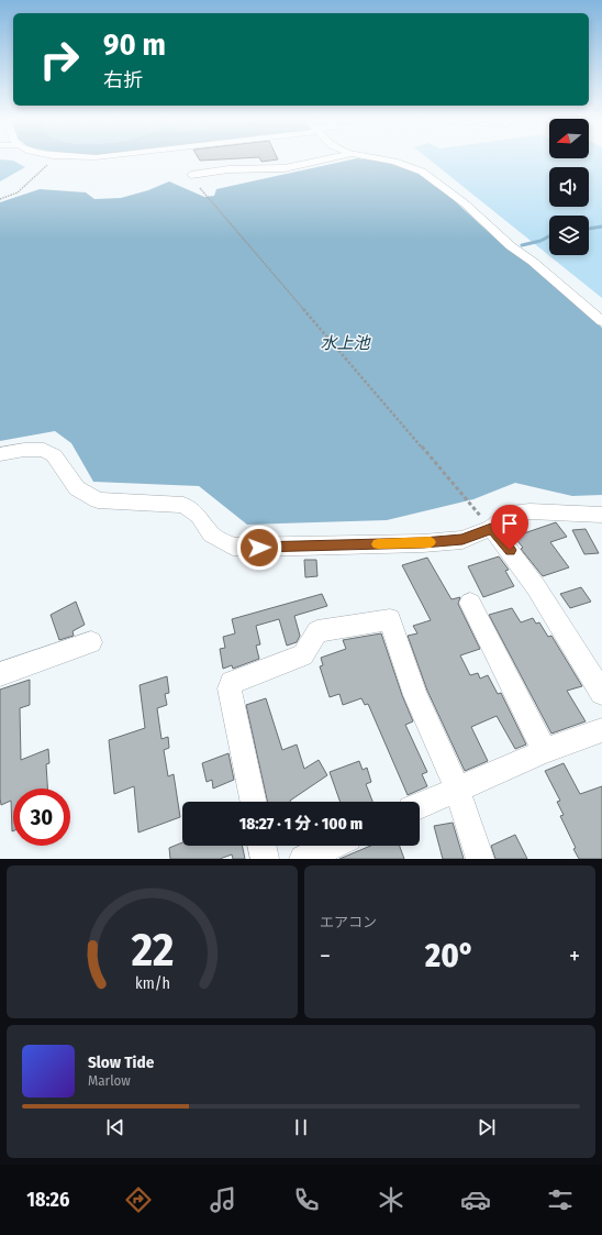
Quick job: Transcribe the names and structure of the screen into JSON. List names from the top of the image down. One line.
{"water":["水上池"],"north":"left","page":{"turn":["90 m","右折"],"limit":"30","trip":"18:27 · 1 分 · 100 m","tile":"エアコン","heat":["−","20°","+"],"song":["Slow Tide","Marlow"],"tabs":"18:26","gauge":["22","km/h"]}}
